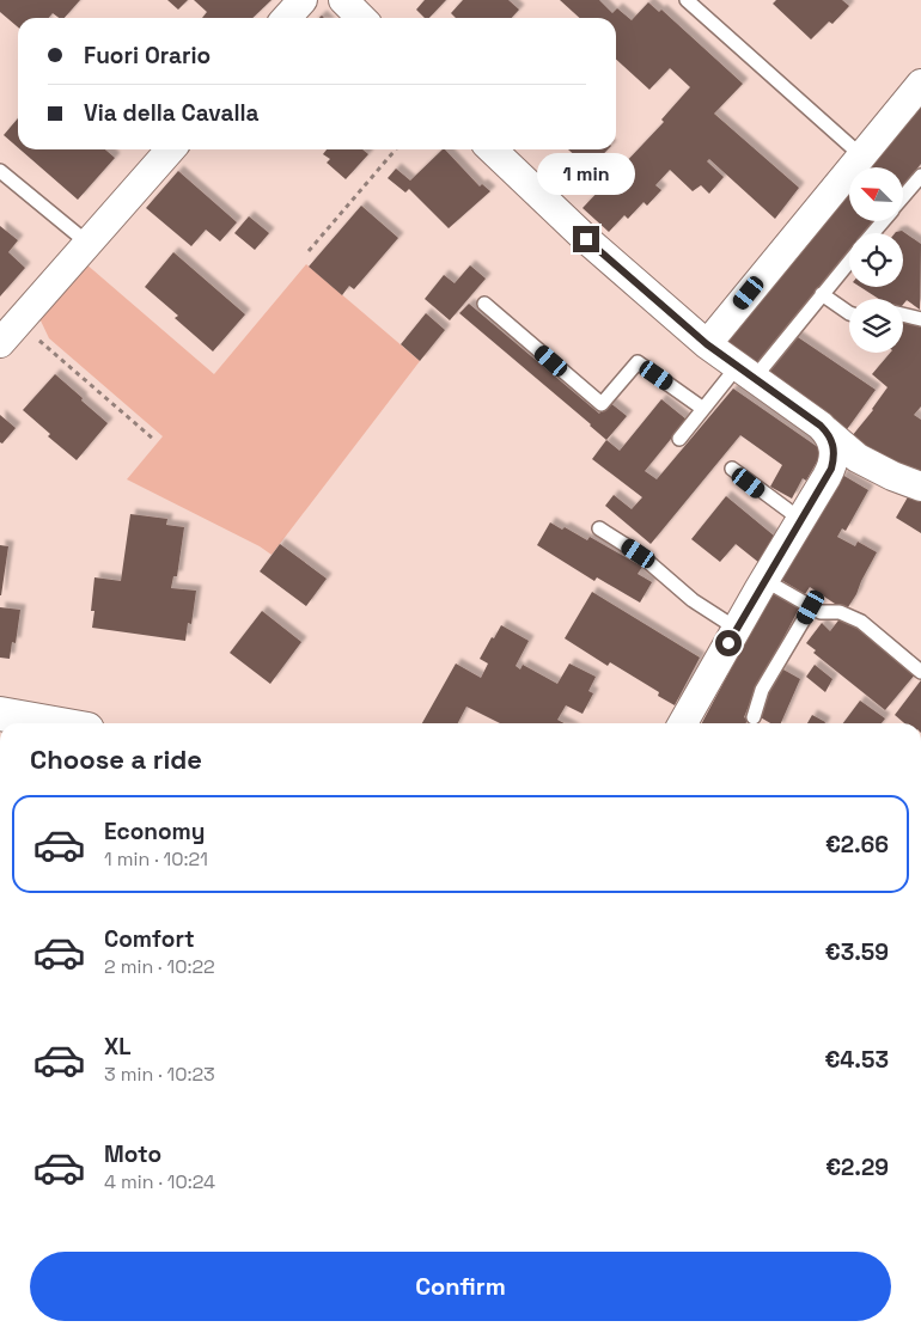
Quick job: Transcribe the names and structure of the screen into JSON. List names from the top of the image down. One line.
{"north":"top left","page":{"banner":["Fuori Orario","Via della Cavalla"],"bubble":"1 min","heading":"Choose a ride","list":[{"name":"Economy","note":"1 min · 10:21","value":"€2.66"},{"name":"Comfort","note":"2 min · 10:22","value":"€3.59"},{"name":"XL","note":"3 min · 10:23","value":"€4.53"},{"name":"Moto","note":"4 min · 10:24","value":"€2.29"}],"buttons":"Confirm"}}
